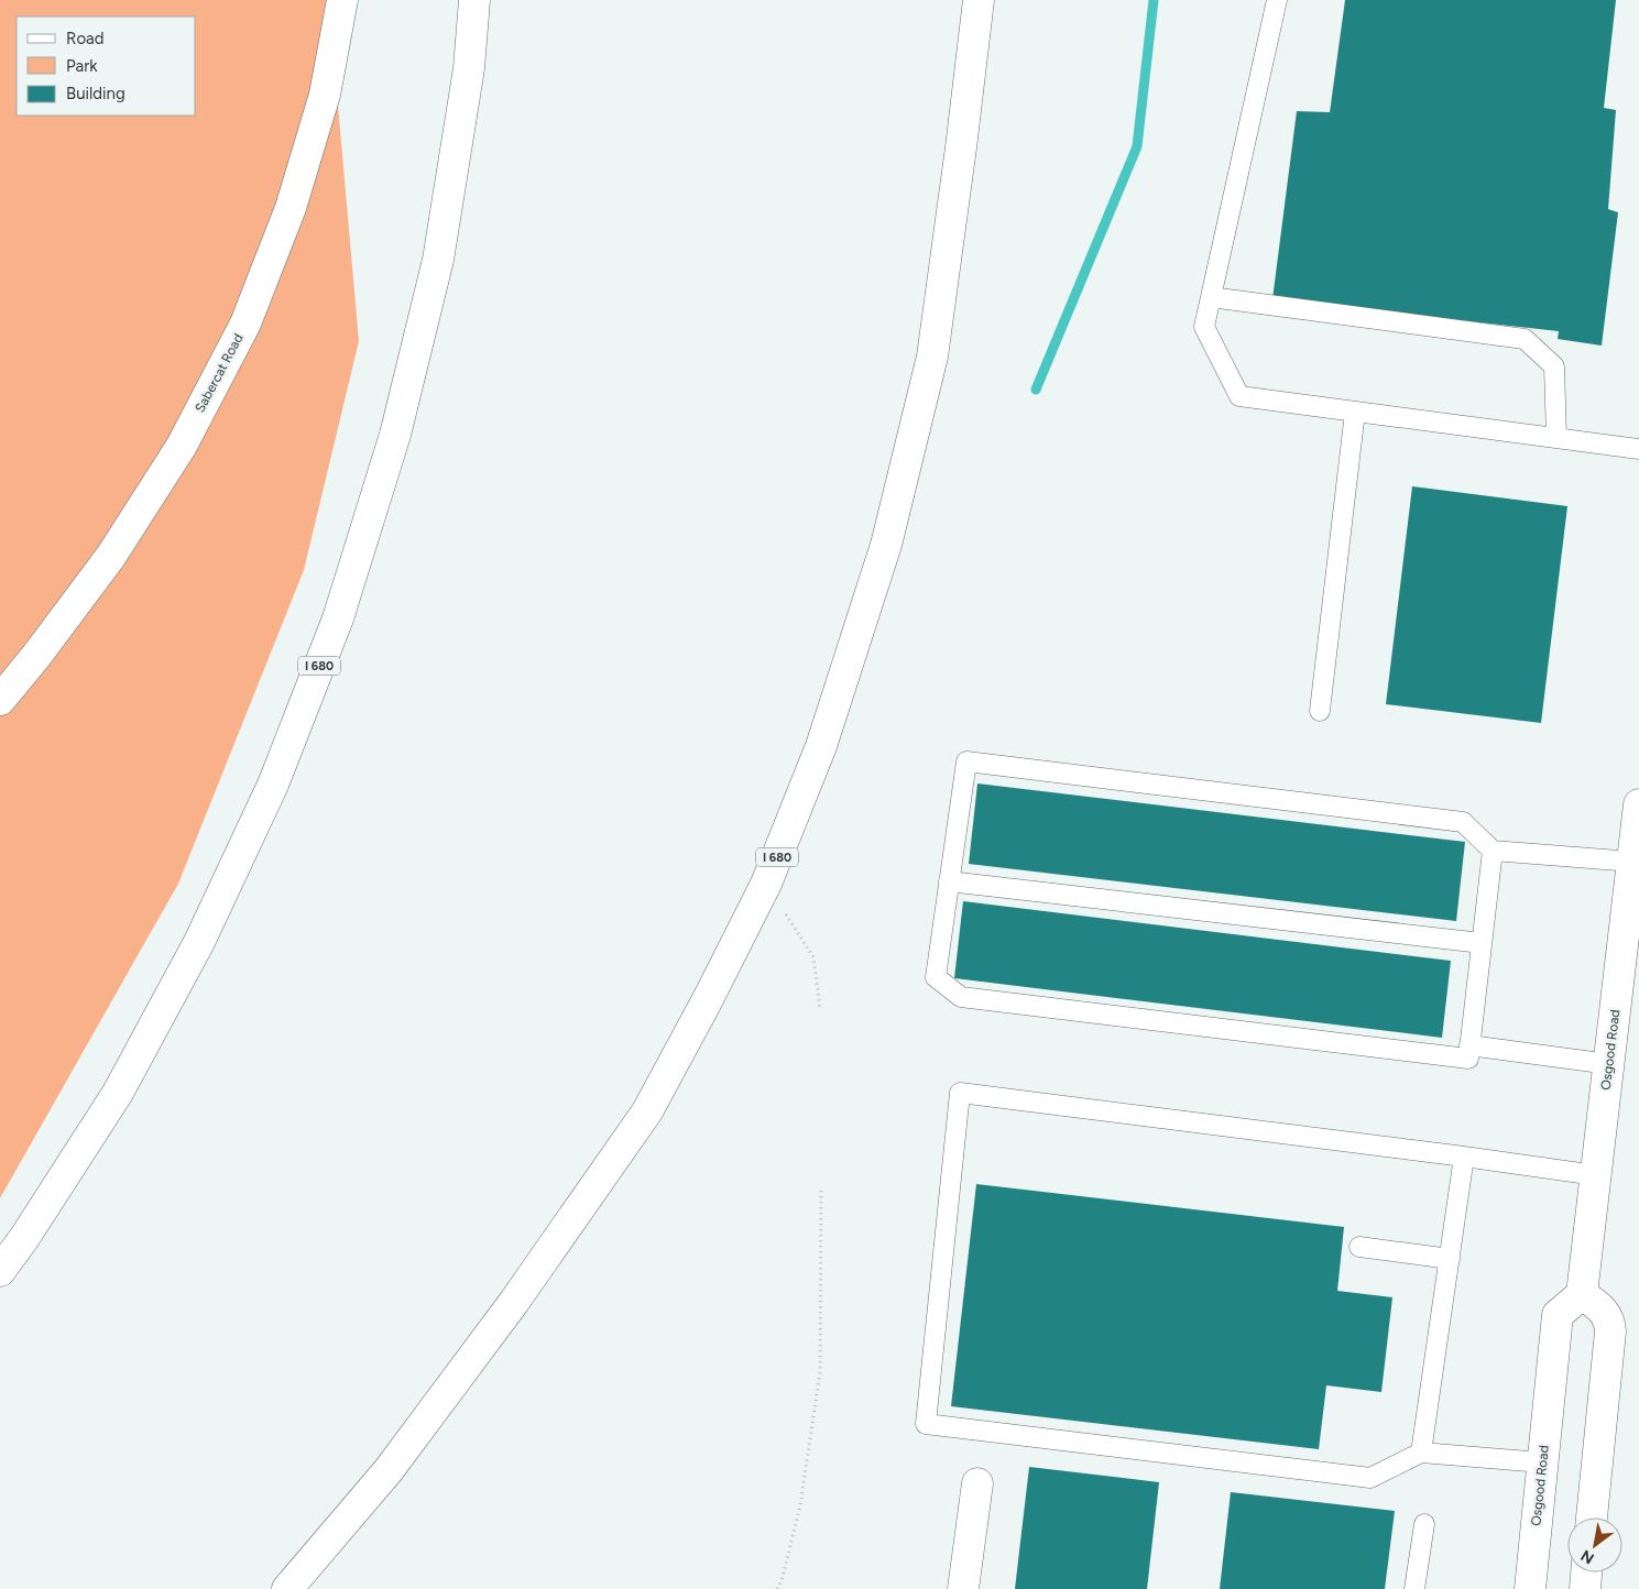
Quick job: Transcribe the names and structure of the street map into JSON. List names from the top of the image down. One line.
{"streets":{"main road":["Sabercat Road","I 680","Osgood Road"]},"legend":["Road","Park","Building"],"north":"bottom left"}
